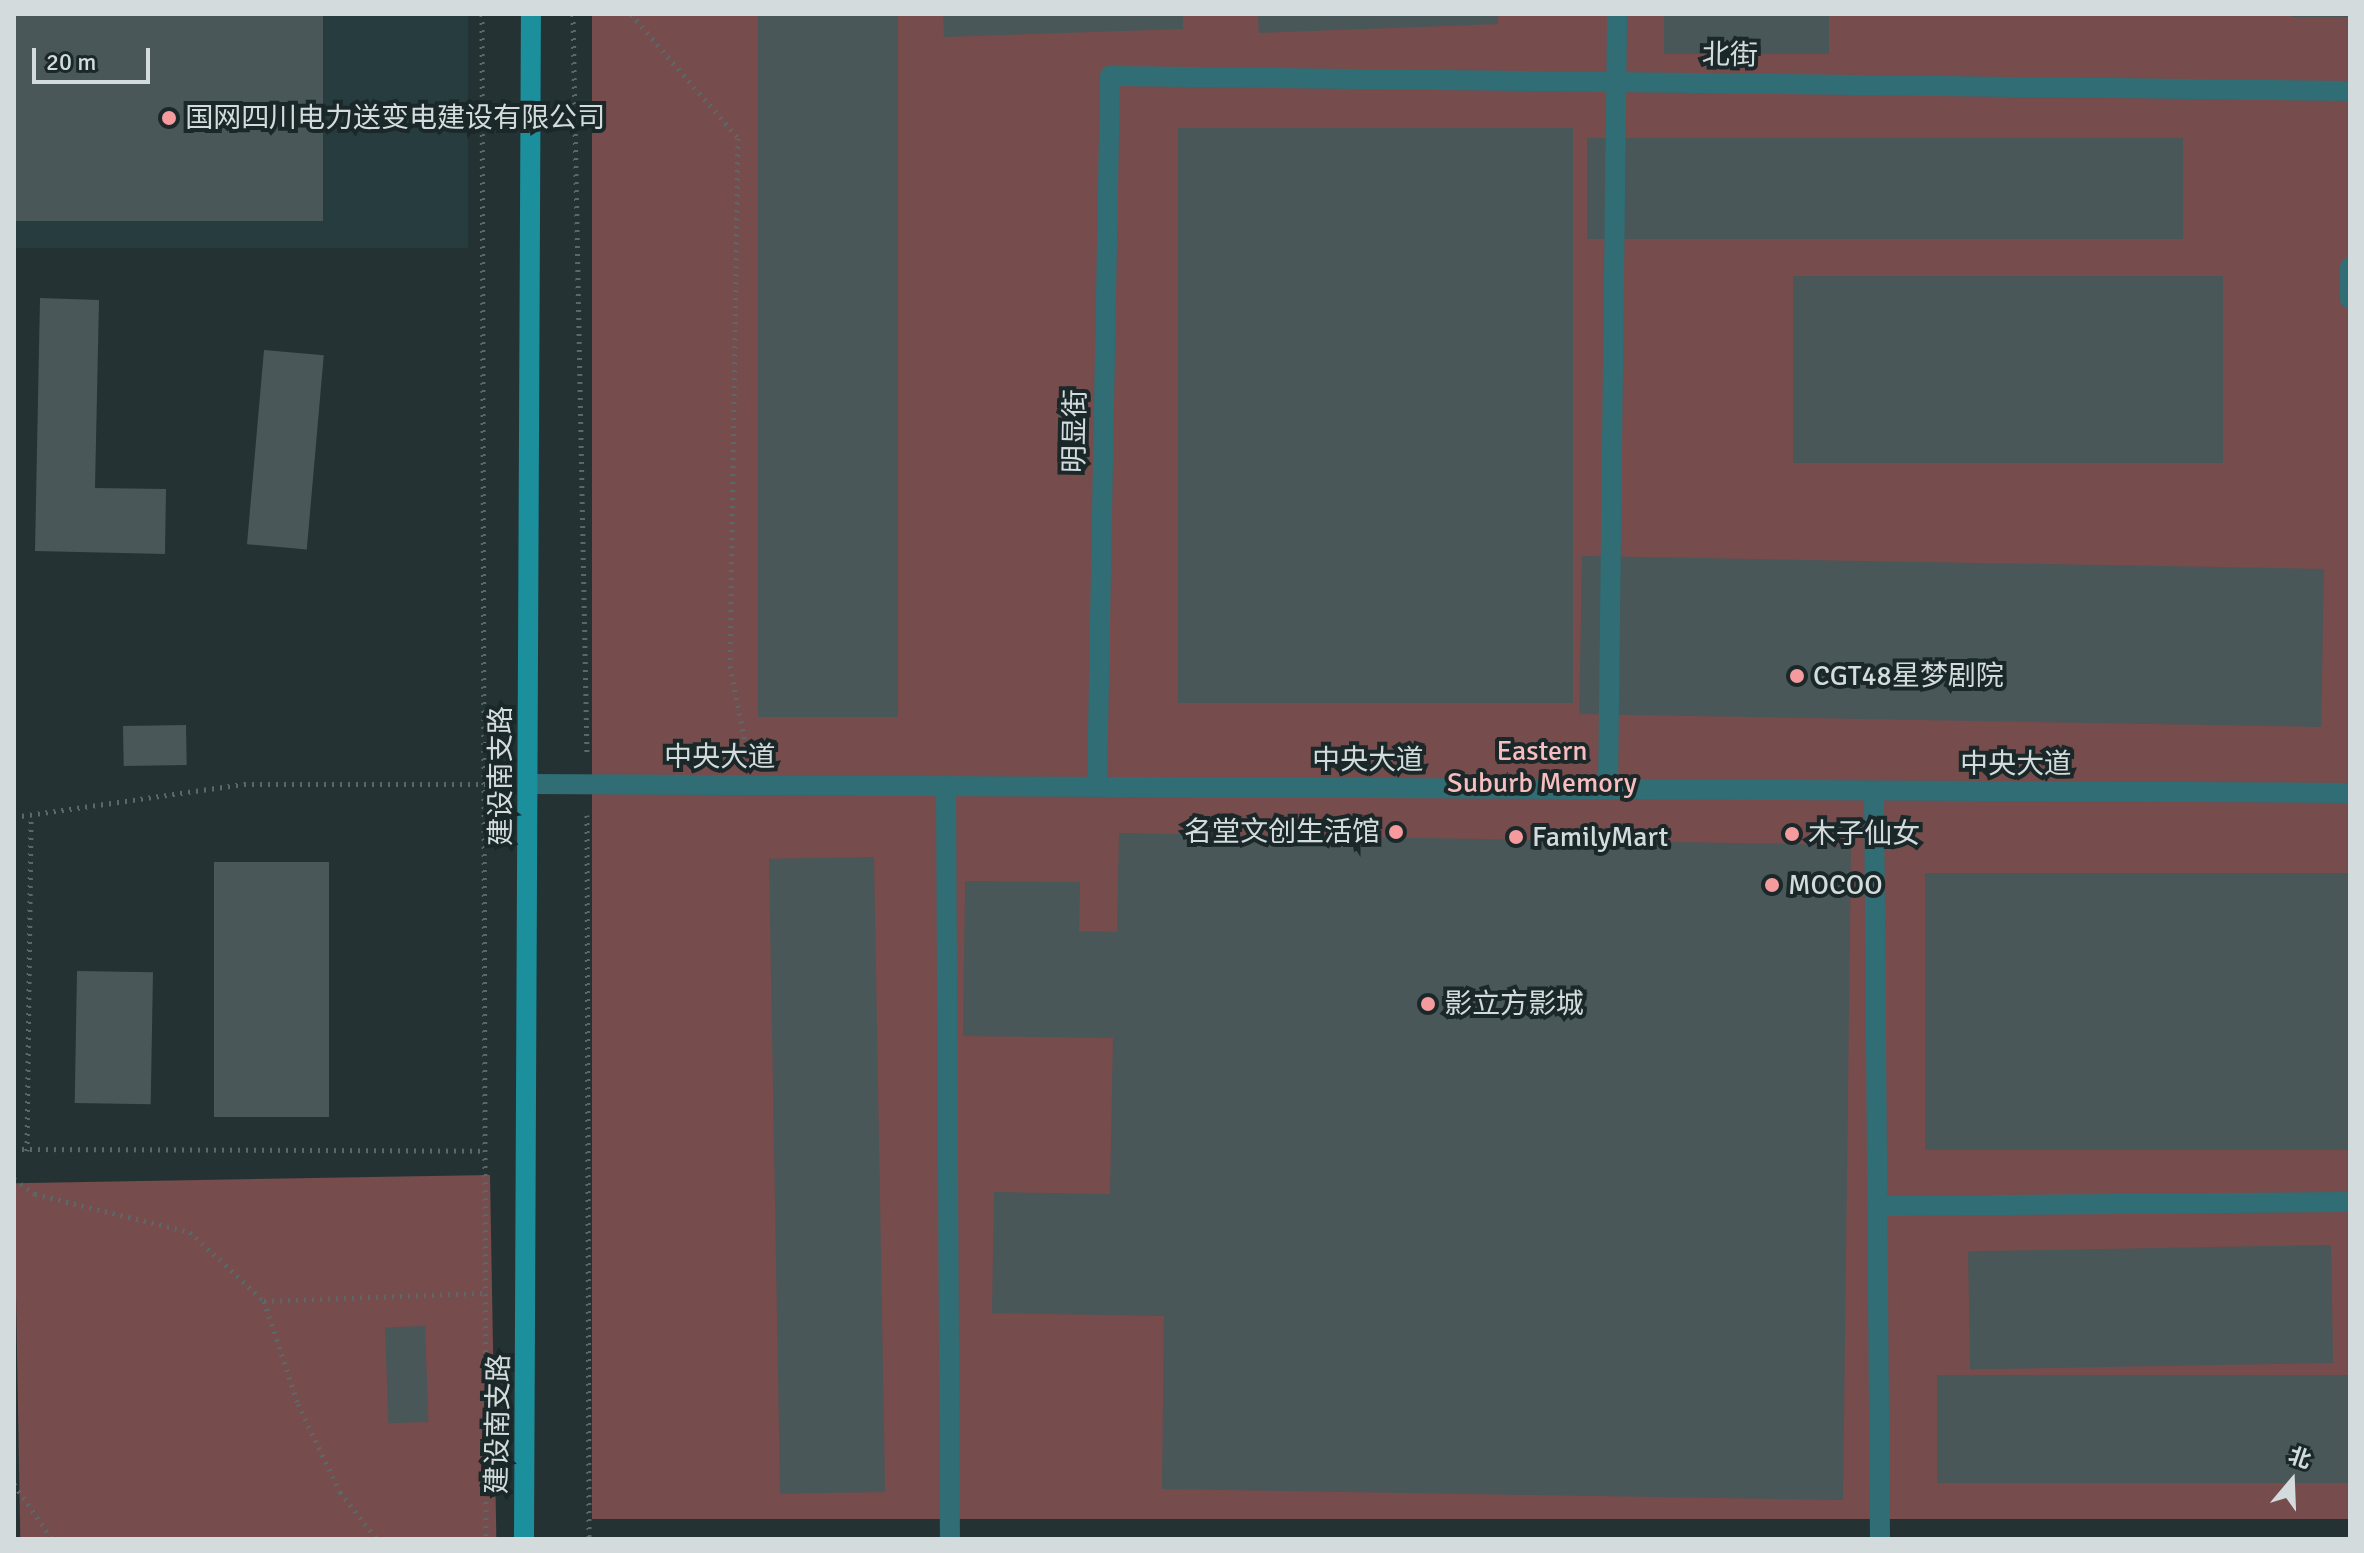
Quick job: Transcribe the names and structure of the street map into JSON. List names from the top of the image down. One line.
{"streets":{"street":["北街","明显街","中央大道","建设南支路"]},"crossings":[["北街","明显街"],["明显街","中央大道"],["中央大道","建设南支路"]],"parks":["Eastern Suburb Memory"],"places":["国网四川电力送变电建设有限公司","CGT48星梦剧院","名堂文创生活馆","木子仙女","FamilyMart","MOCOO","影立方影城"],"scale_bar":"20 m","north":"top"}
